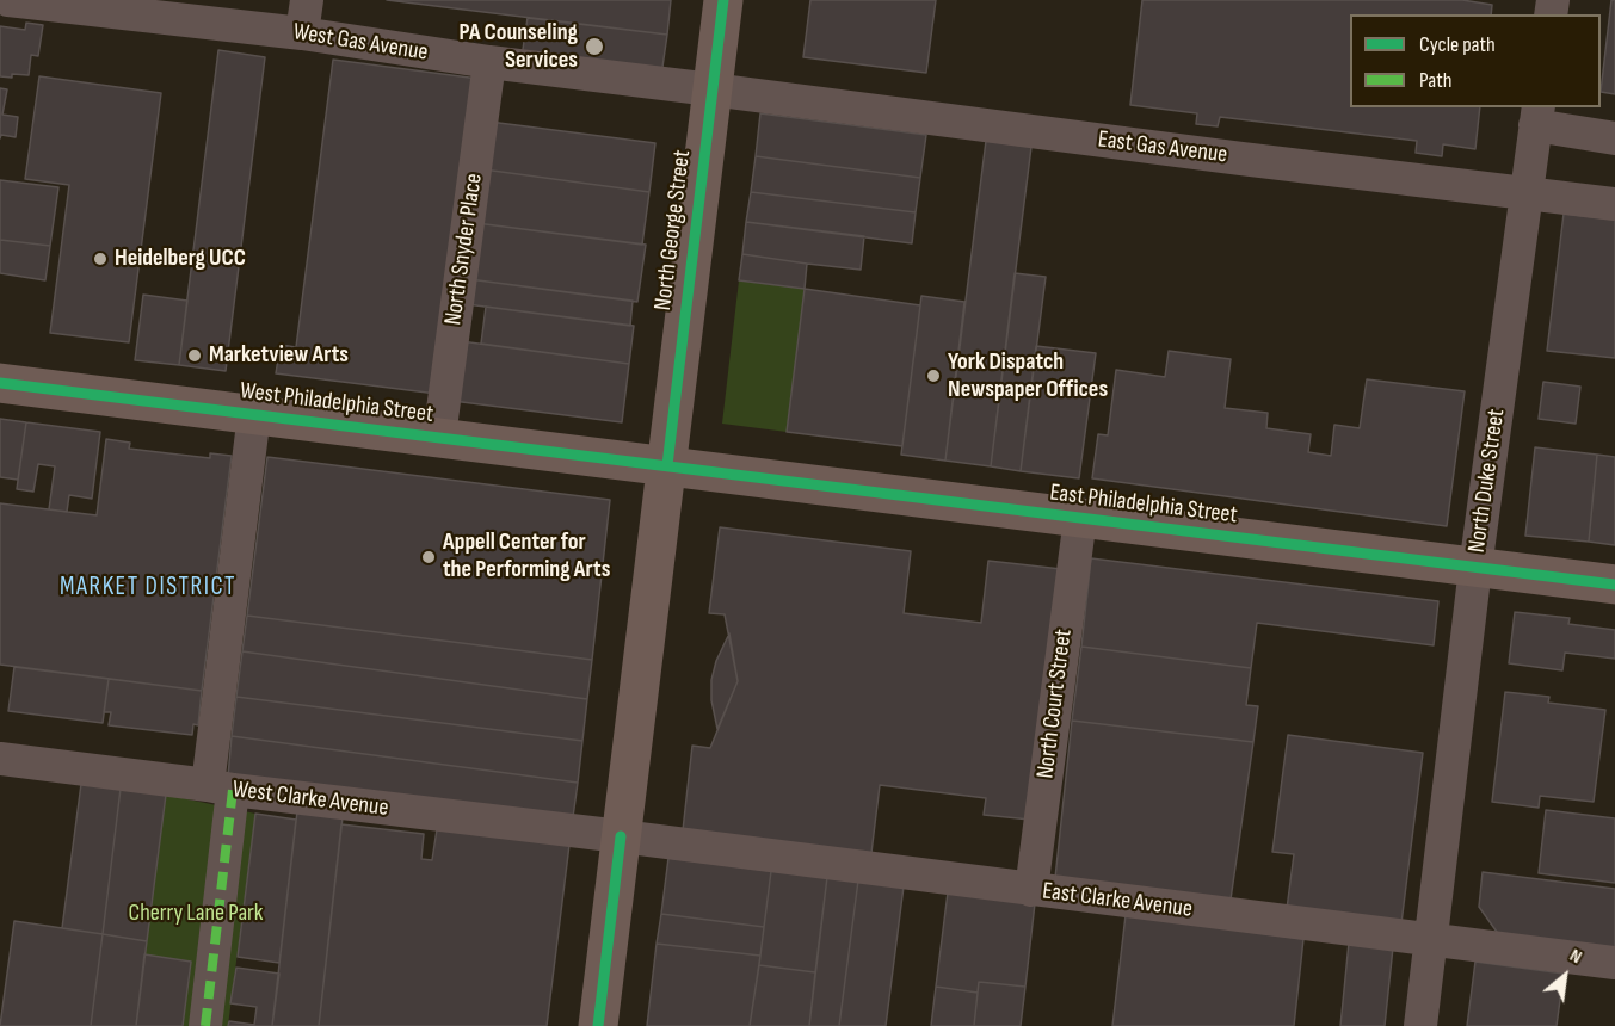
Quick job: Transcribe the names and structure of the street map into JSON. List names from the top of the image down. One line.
{"streets":{"main road":["North George Street","West Philadelphia Street","East Philadelphia Street"],"street":["West Gas Avenue","East Gas Avenue","North Snyder Place","North Duke Street","North Court Street","West Clarke Avenue","East Clarke Avenue"]},"crossings":[["West Gas Avenue","East Gas Avenue"],["West Gas Avenue","North George Street"],["West Gas Avenue","North Snyder Place"],["East Gas Avenue","North George Street"],["East Gas Avenue","North Duke Street"],["North George Street","West Philadelphia Street"],["North George Street","East Philadelphia Street"],["North George Street","West Clarke Avenue"],["North George Street","East Clarke Avenue"],["North Snyder Place","West Philadelphia Street"],["West Philadelphia Street","East Philadelphia Street"],["North Duke Street","East Philadelphia Street"],["North Duke Street","East Clarke Avenue"],["East Philadelphia Street","North Court Street"],["North Court Street","East Clarke Avenue"],["West Clarke Avenue","East Clarke Avenue"]],"districts":["MARKET DISTRICT"],"parks":["Cherry Lane Park"],"places":["PA Counseling Services","Heidelberg UCC","Marketview Arts","York Dispatch Newspaper Offices","Appell Center for the Performing Arts"],"legend":["Cycle path","Path"],"north":"top right"}
